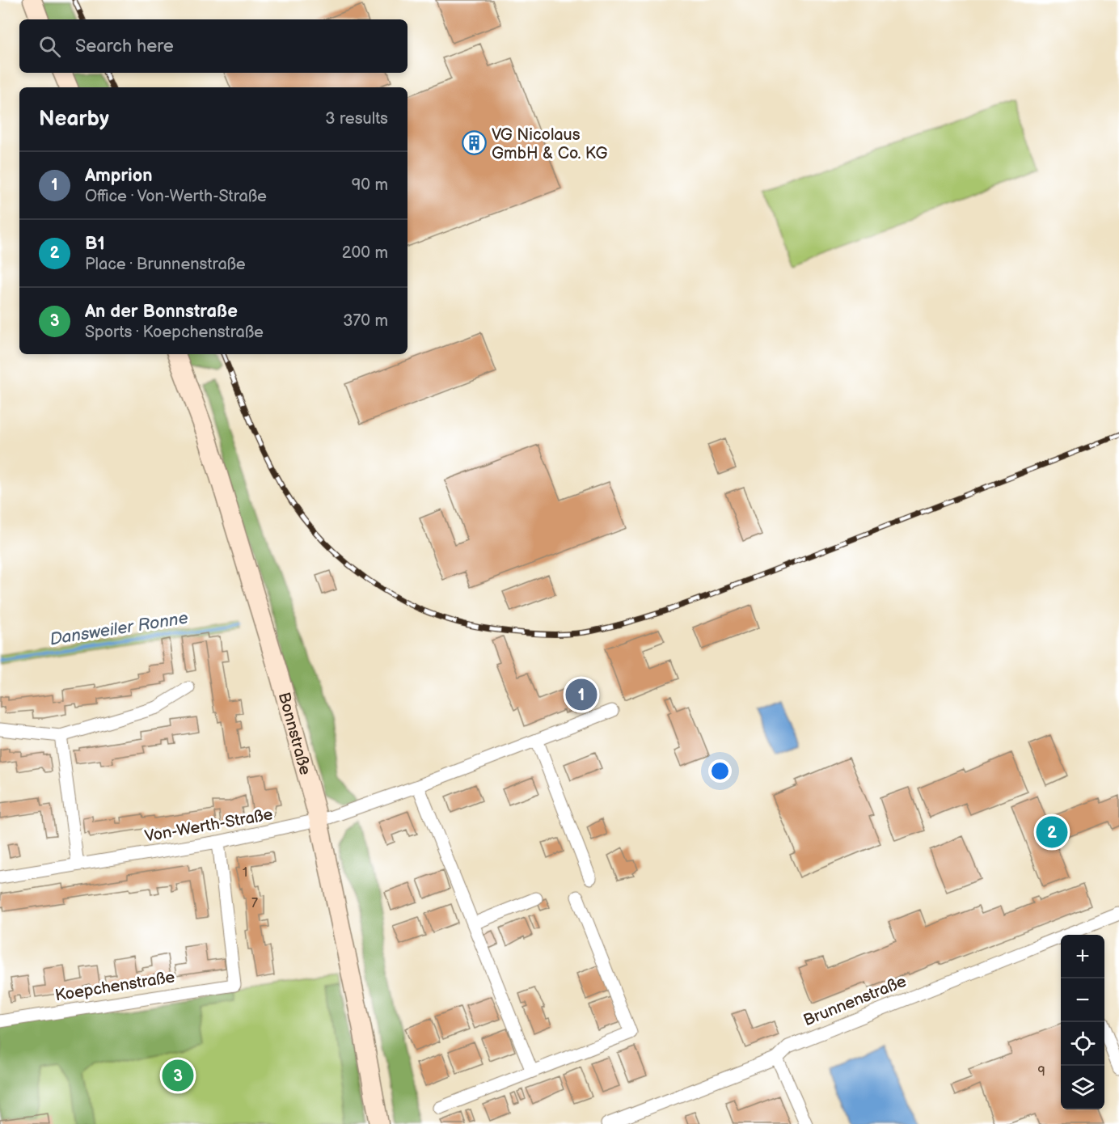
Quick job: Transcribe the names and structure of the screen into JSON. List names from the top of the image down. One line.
{"streets":{"main road":["Bonnstraße"],"street":["Von-Werth-Straße","Koepchenstraße","Brunnenstraße"]},"crossings":[["Bonnstraße","Von-Werth-Straße"],["Von-Werth-Straße","Koepchenstraße"]],"water":["Dansweiler Ronne"],"places":{"building":["VG Nicolaus GmbH & Co. KG"]},"house_numbers":["1","7","9"],"page":{"search":"Search here","heading":["Nearby","3 results"],"list":[{"mark":"1","name":"Amprion","note":"Office · Von-Werth-Straße","value":"90 m"},{"mark":"2","name":"B1","note":"Place · Brunnenstraße","value":"200 m"},{"mark":"3","name":"An der Bonnstraße","note":"Sports · Koepchenstraße","value":"370 m"}],"pins":["1","2","3"],"map_buttons":["+","−"]}}
